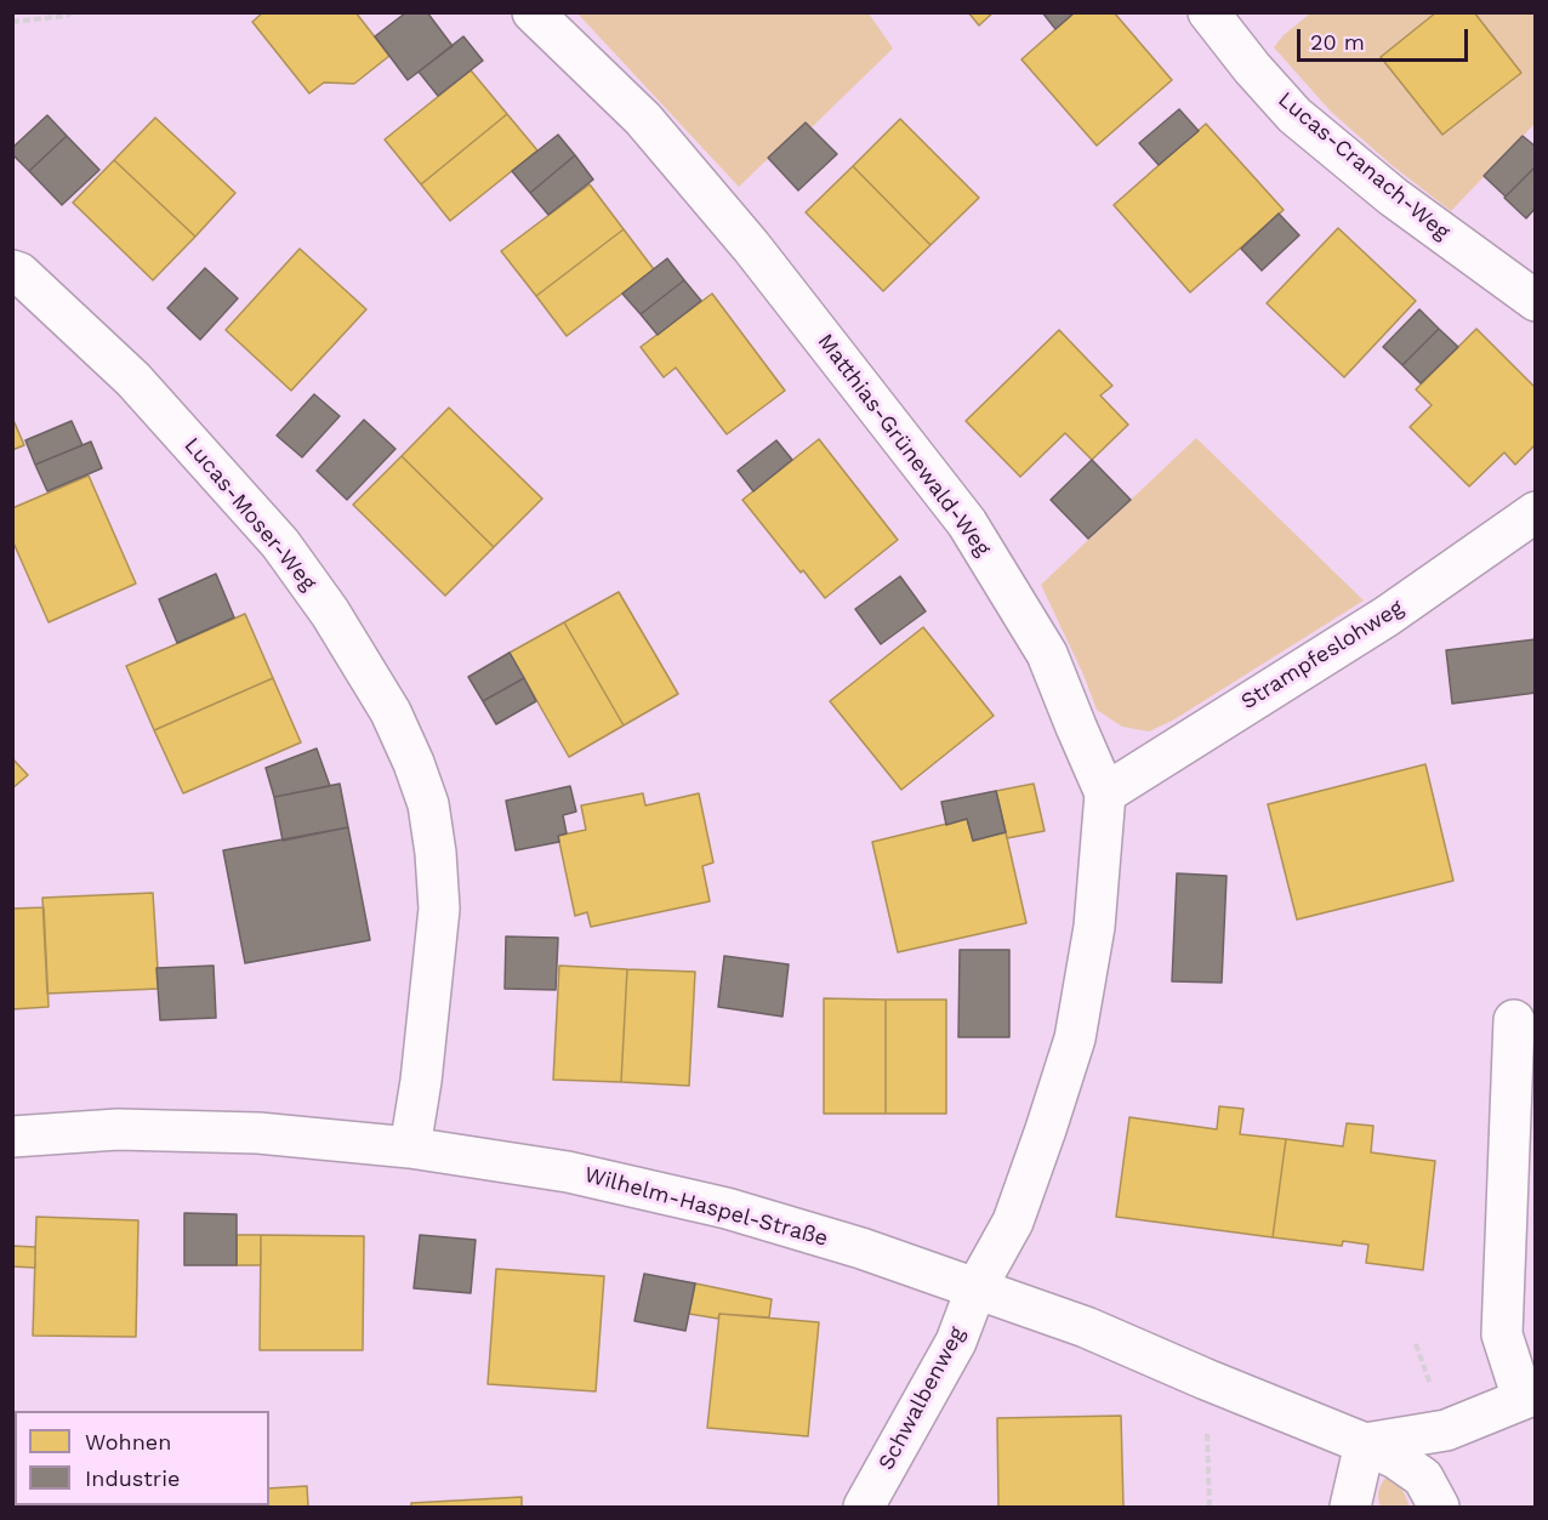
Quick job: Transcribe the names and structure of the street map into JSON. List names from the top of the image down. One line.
{"streets":{"street":["Lucas-Cranach-Weg","Matthias-Grünewald-Weg","Lucas-Moser-Weg","Strampfeslohweg","Wilhelm-Haspel-Straße","Schwalbenweg"]},"crossings":[["Matthias-Grünewald-Weg","Strampfeslohweg"],["Matthias-Grünewald-Weg","Wilhelm-Haspel-Straße"],["Matthias-Grünewald-Weg","Schwalbenweg"],["Lucas-Moser-Weg","Wilhelm-Haspel-Straße"],["Wilhelm-Haspel-Straße","Schwalbenweg"]],"legend":["Wohnen","Industrie"],"scale_bar":"20 m"}
